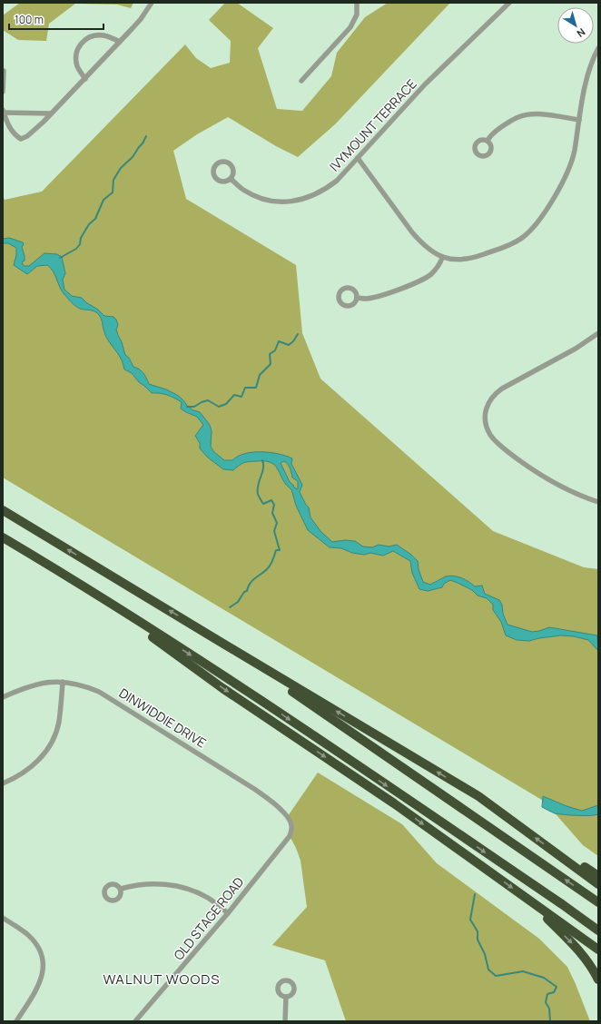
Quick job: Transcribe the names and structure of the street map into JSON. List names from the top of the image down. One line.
{"streets":{"street":["IVYMOUNT TERRACE","DINWIDDIE DRIVE","OLD STAGE ROAD"]},"crossings":[["DINWIDDIE DRIVE","OLD STAGE ROAD"]],"districts":["WALNUT WOODS"],"scale_bar":"100 m","north":"bottom right"}
